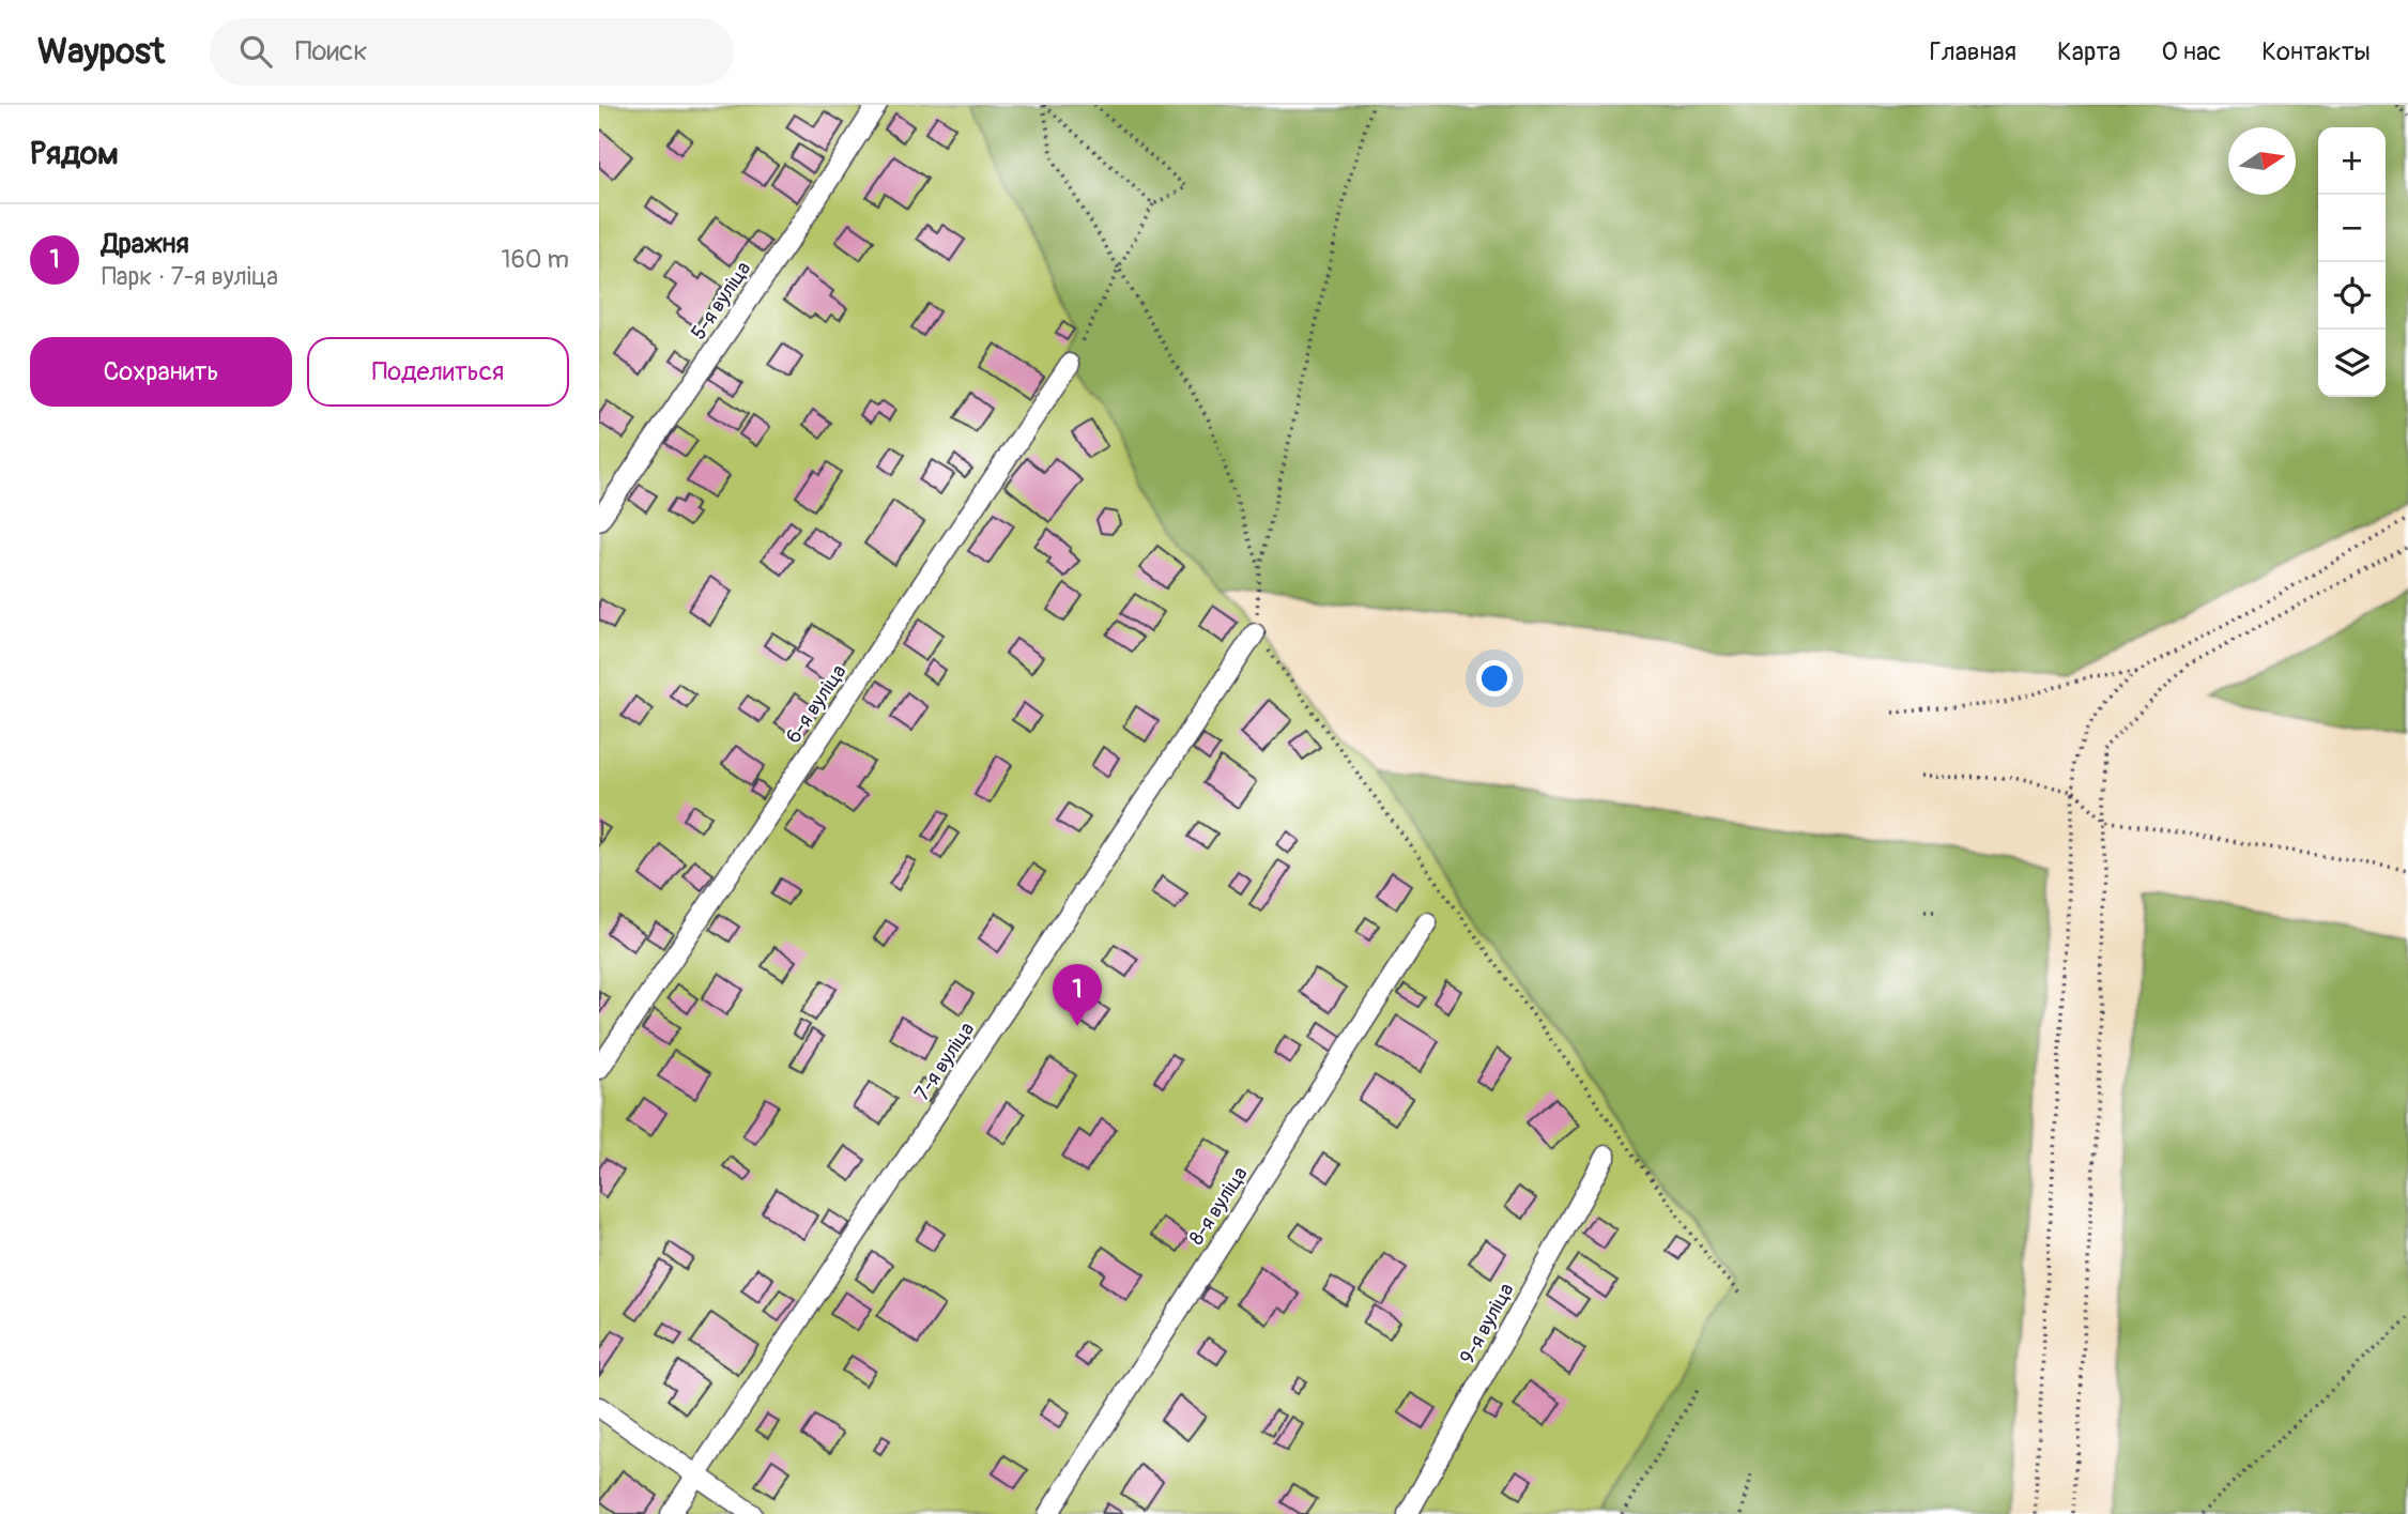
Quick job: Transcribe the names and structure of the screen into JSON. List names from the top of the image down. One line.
{"streets":{"street":["5-я вуліца","6-я вуліца","7-я вуліца","8-я вуліца","9-я вуліца"]},"north":"right","page":{"header":"Waypost","search":"Поиск","nav":["Главная","Карта","О нас","Контакты"],"heading":"Рядом","map_buttons":["+","−"],"list":[{"mark":"1","name":"Дражня","note":"Парк · 7-я вуліца","value":"160 m"}],"buttons":["Сохранить","Поделиться"],"pins":"1"}}
